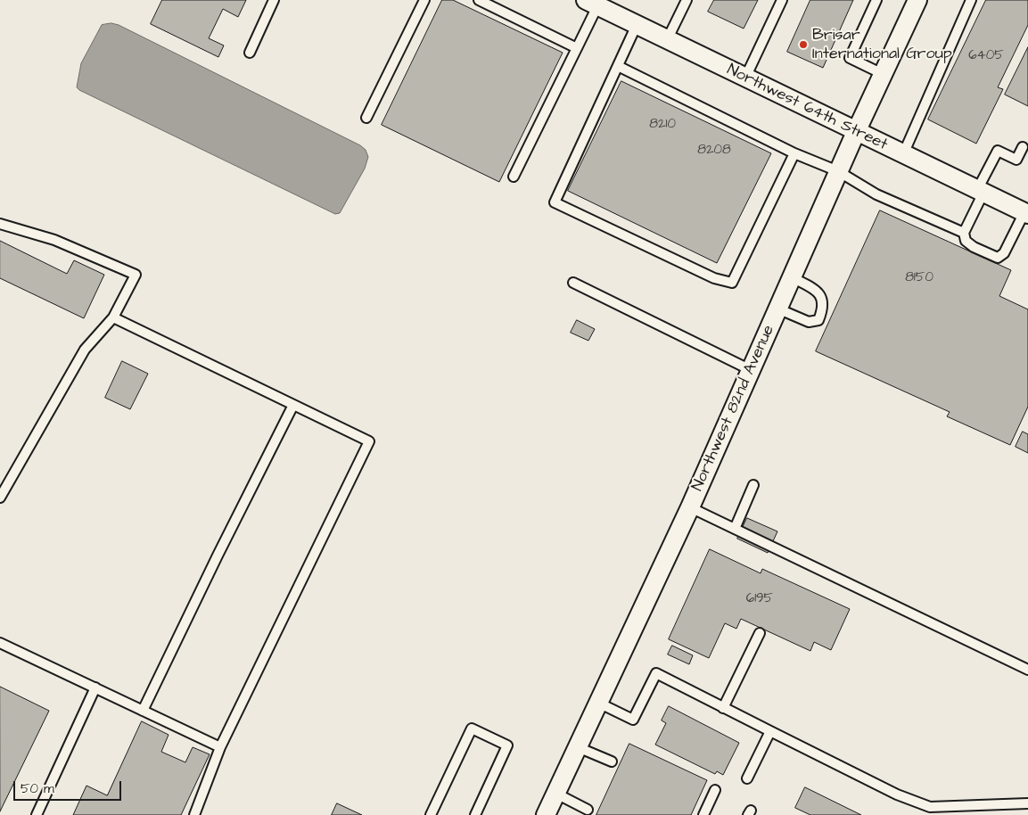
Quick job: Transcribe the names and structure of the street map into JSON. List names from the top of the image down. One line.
{"streets":{"street":["Northwest 64th Street","Northwest 82nd Avenue"]},"crossings":[["Northwest 64th Street","Northwest 82nd Avenue"]],"places":["Brisar International Group"],"house_numbers":["6405","8210","8208","8150","6195"],"scale_bar":"50 m"}
